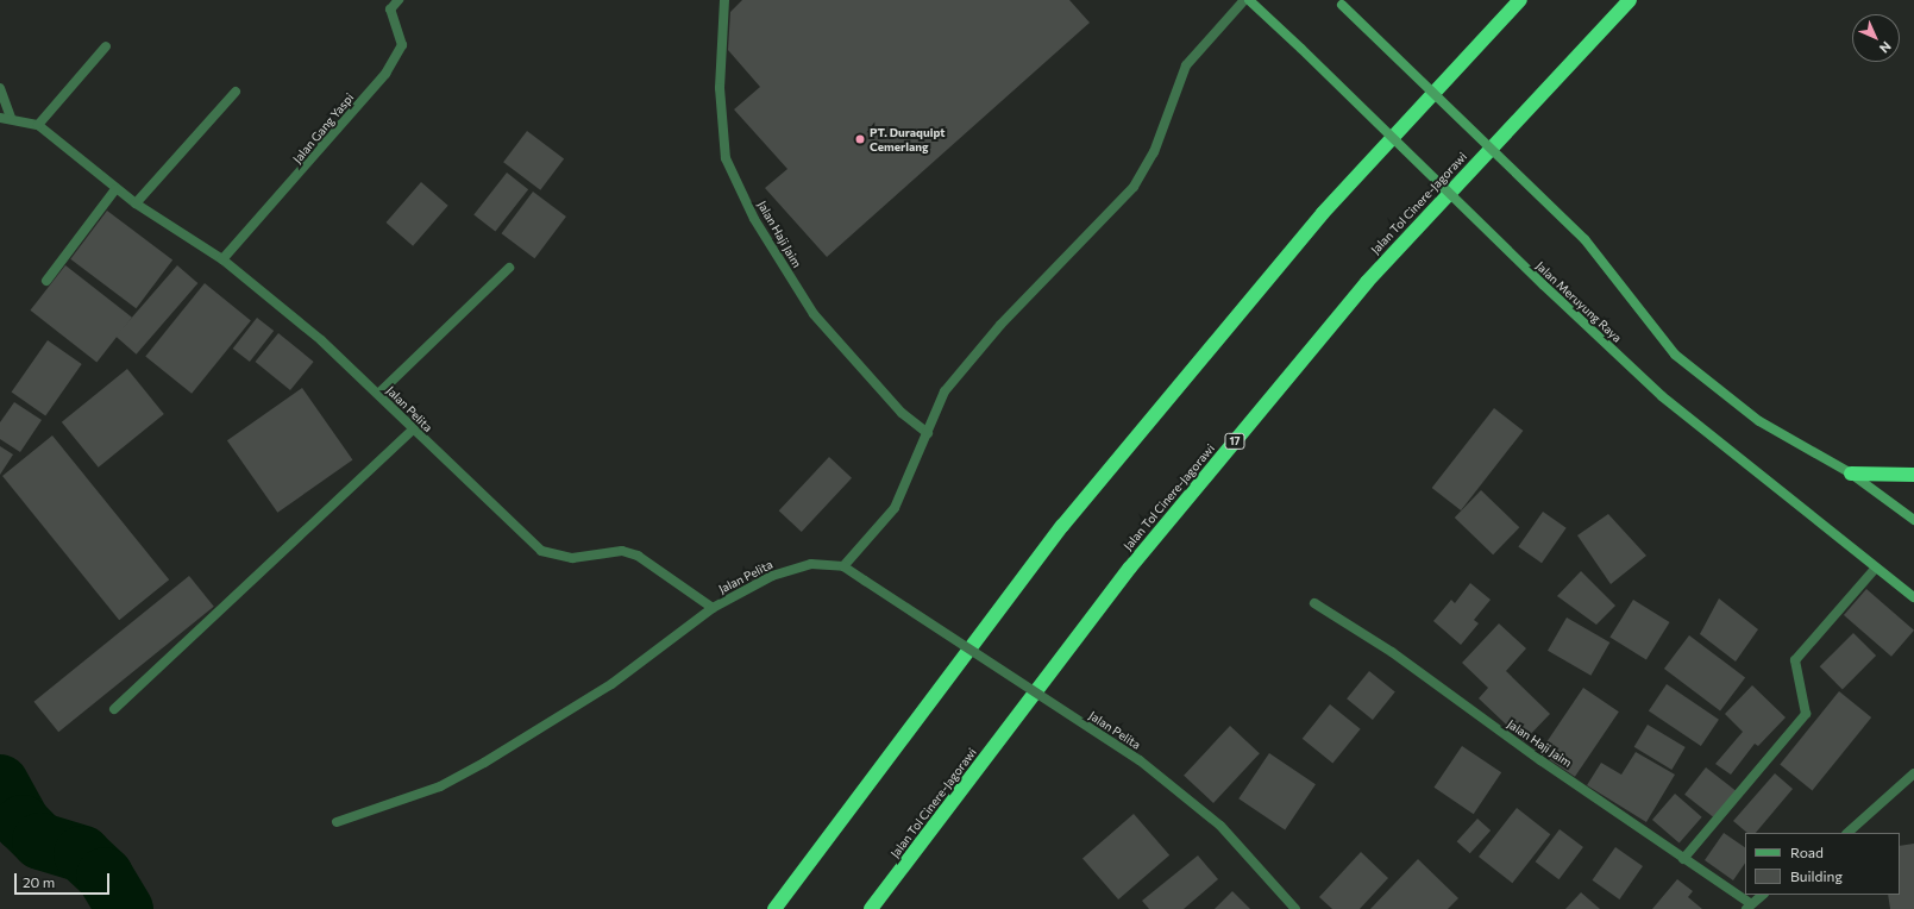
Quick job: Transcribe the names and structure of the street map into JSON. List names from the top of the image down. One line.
{"streets":{"highway":["Jalan Tol Cinere-Jagorawi","17"],"main road":["Jalan Meruyung Raya"],"street":["Jalan Gang Yaspi","Jalan Haji Jaim","Jalan Pelita"]},"crossings":[["Jalan Gang Yaspi","Jalan Pelita"]],"places":["PT. Duraquipt Cemerlang"],"legend":["Road","Building"],"scale_bar":"20 m","north":"bottom right"}
